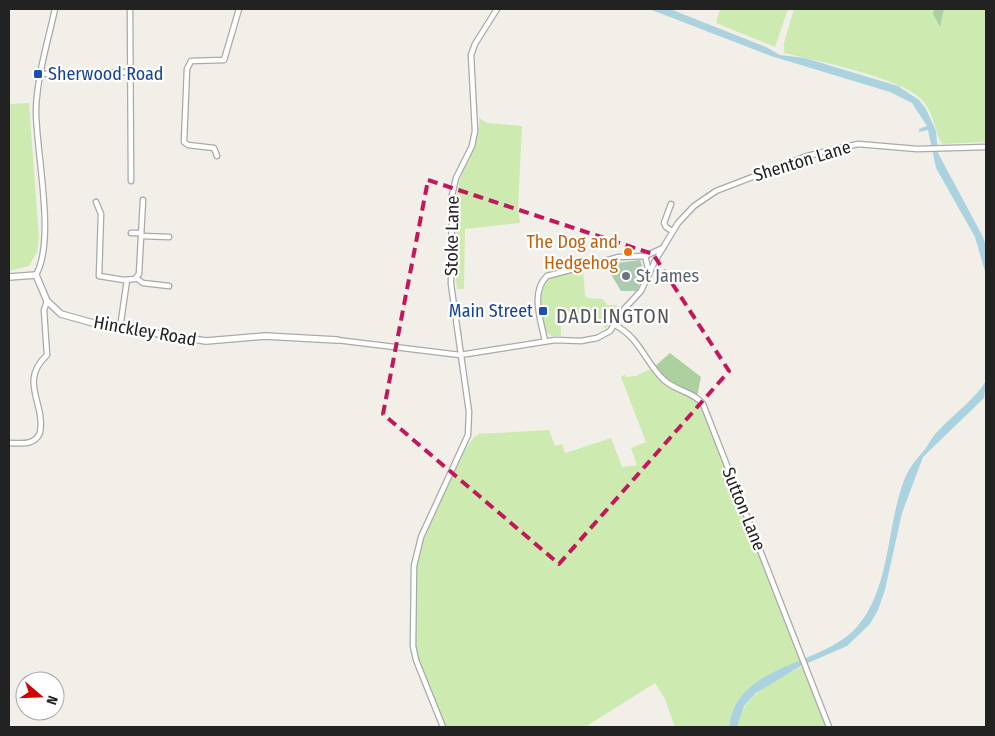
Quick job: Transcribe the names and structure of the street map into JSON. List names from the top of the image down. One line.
{"streets":{"street":["Shenton Lane","Stoke Lane","Hinckley Road","Sutton Lane"]},"crossings":[["Stoke Lane","Hinckley Road"]],"districts":["DADLINGTON"],"places":{"transit":["Sherwood Road","Main Street"],"other":["The Dog and Hedgehog","St James"]},"north":"right"}
